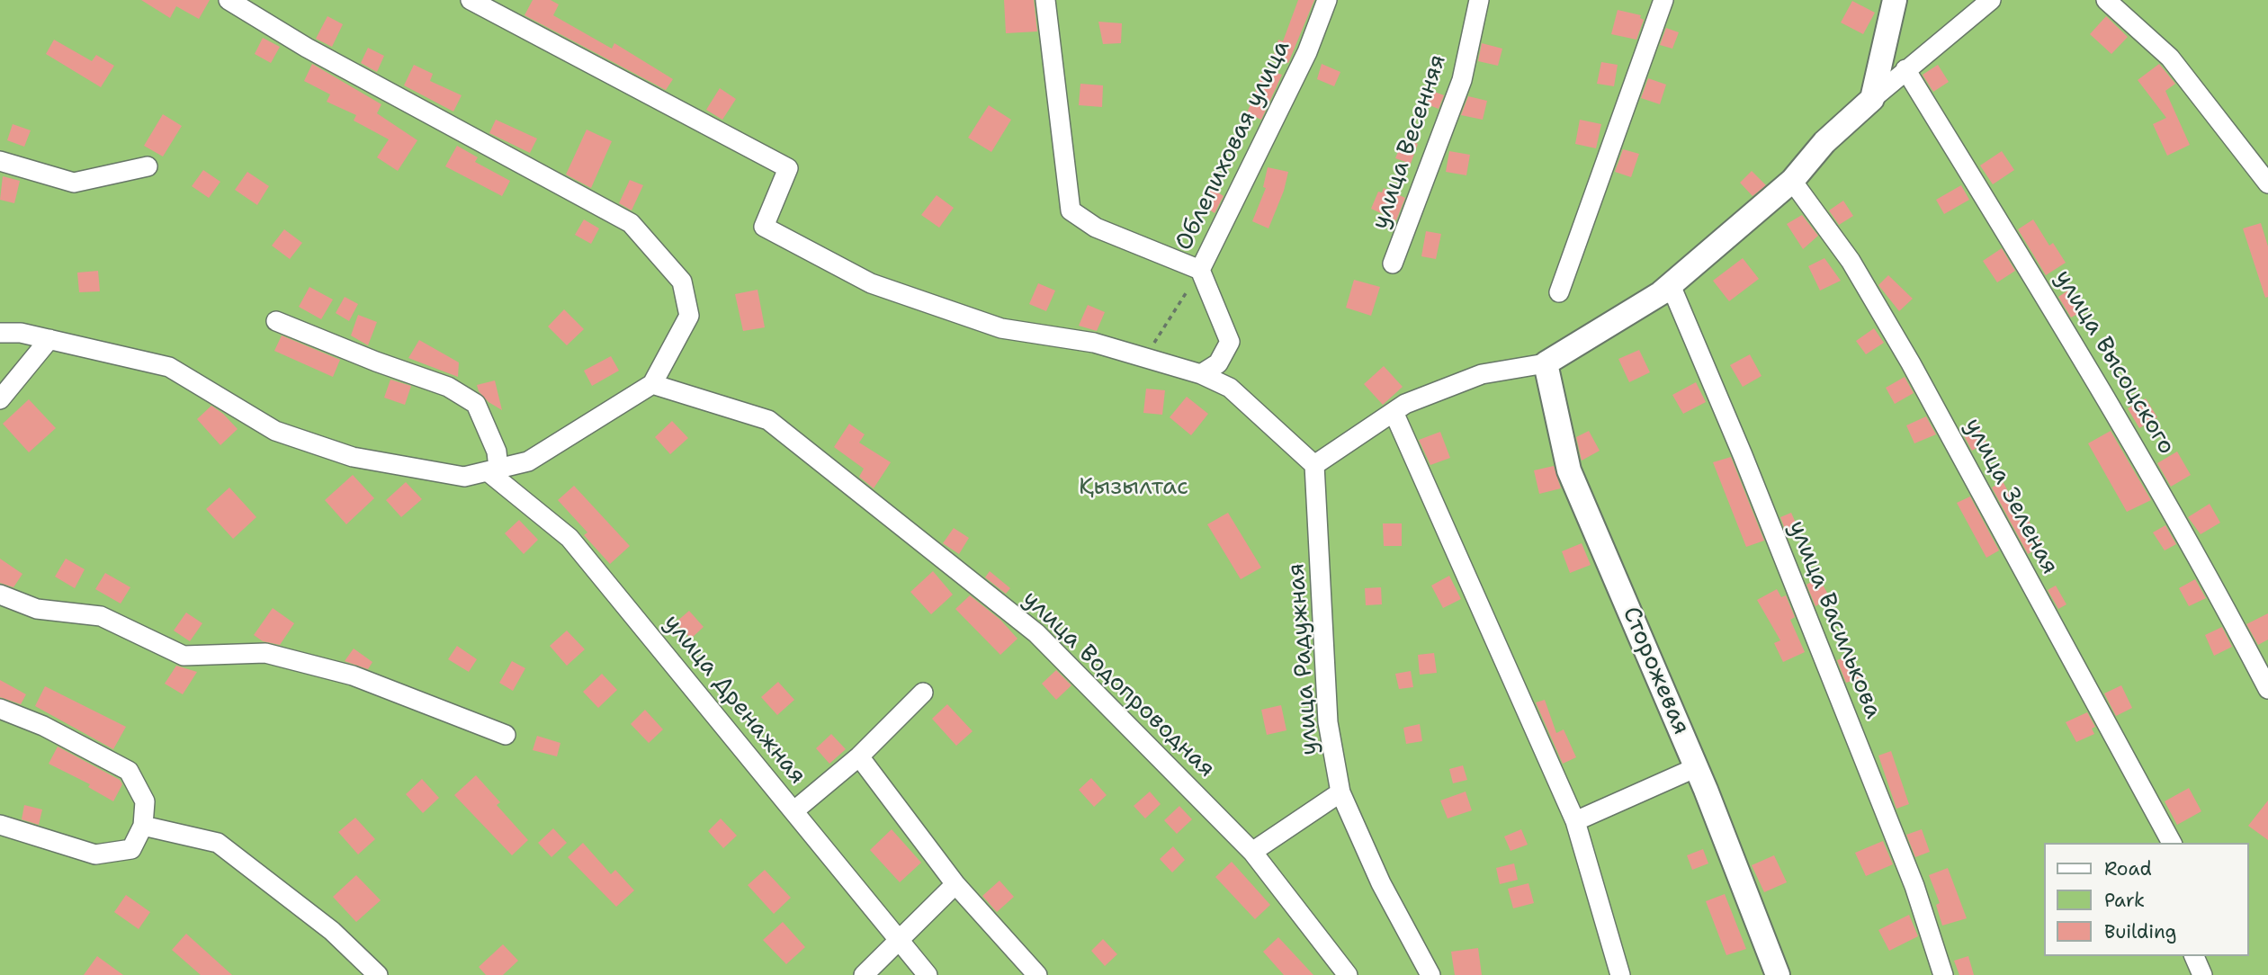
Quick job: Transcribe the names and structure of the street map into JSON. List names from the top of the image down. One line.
{"streets":{"street":["улица Весенняя","Облепиховая улица","улица Высоцского","улица Зеленая","улица Василькова","улица Радужная","Сторожевая","улица Водопроводная","улица Дренажная"]},"parks":["Қызылтас"],"legend":["Road","Park","Building"]}
